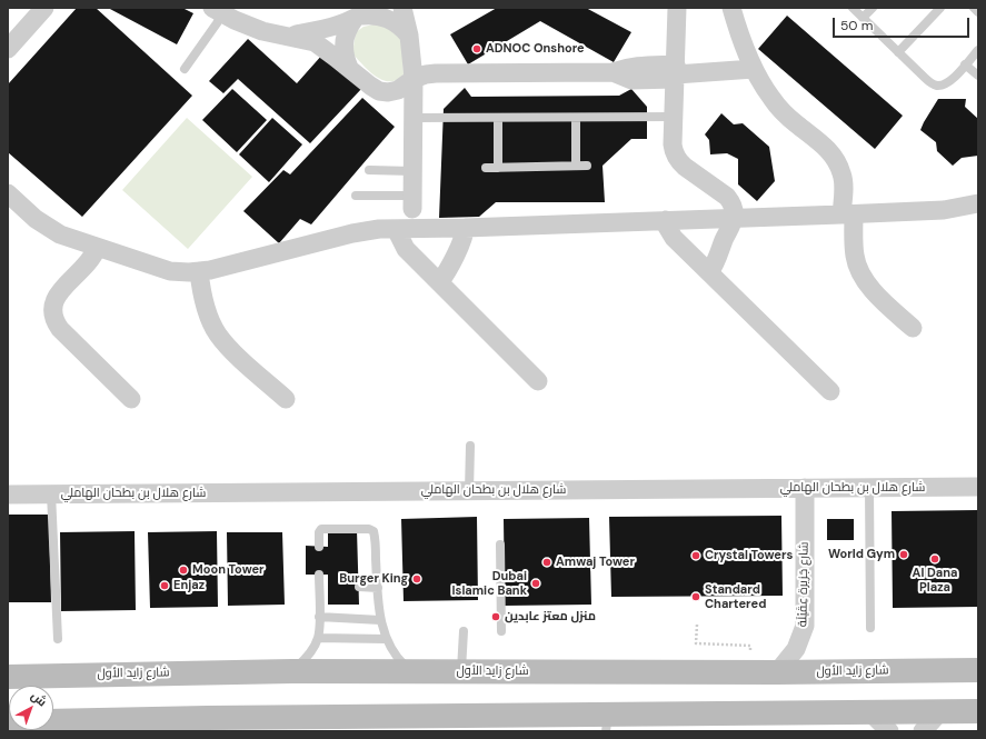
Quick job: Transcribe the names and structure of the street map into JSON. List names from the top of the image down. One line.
{"streets":{"main road":["شارع زايد الأول"],"street":["شارع هلال بن بطحان الهاملي","شارع جَزيرة عِقَيْلَة"]},"crossings":[["شارع هلال بن بطحان الهاملي","شارع جَزيرة عِقَيْلَة"],["شارع جَزيرة عِقَيْلَة","شارع زايد الأول"]],"places":["ADNOC Onshore","World Gym","Crystal Towers","Al Dana Plaza","Amwaj Tower","Moon Tower","Burger King","Dubai Islamic Bank","Enjaz","Standard Chartered","منزل معتز عابدين"],"scale_bar":"50 m","north":"top right"}
